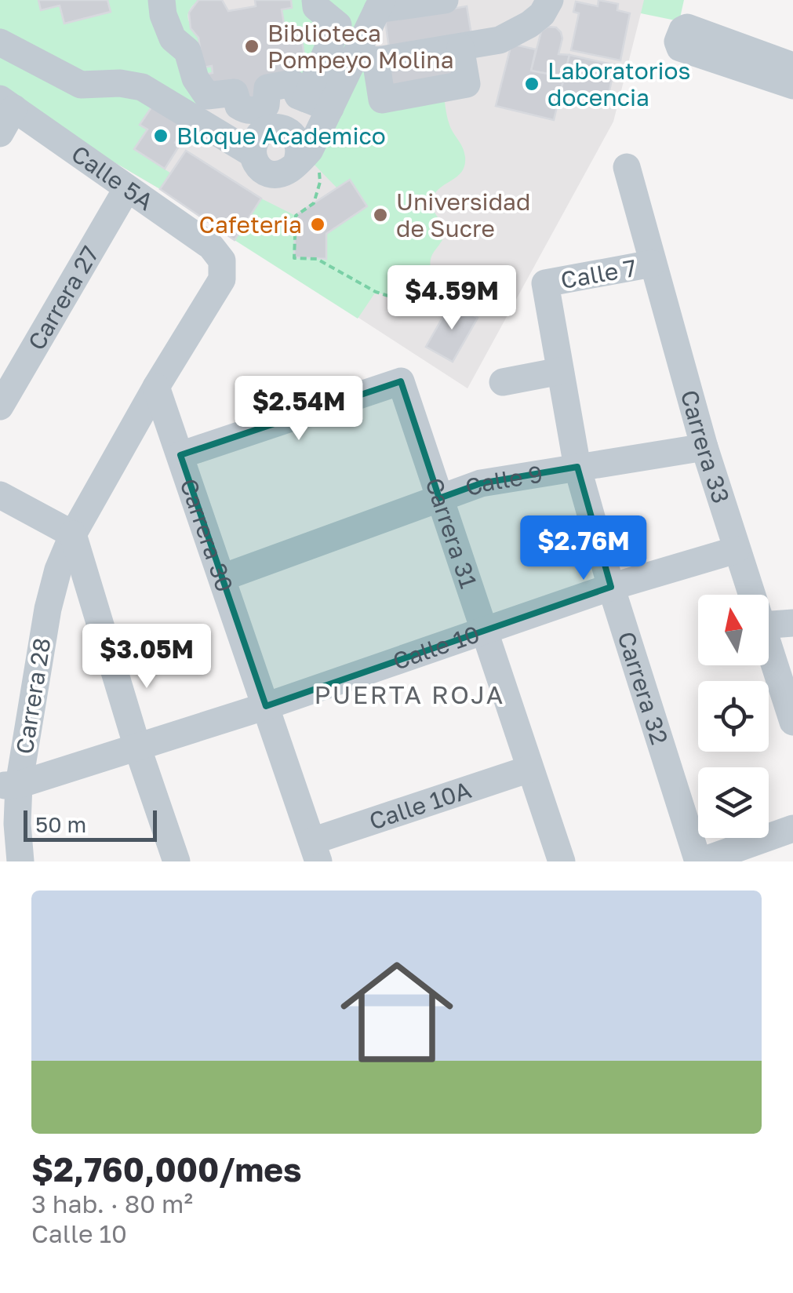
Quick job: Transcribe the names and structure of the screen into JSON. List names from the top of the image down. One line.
{"streets":{"street":["Calle 5A","Calle 7","Carrera 27","Carrera 33","Calle 9","Carrera 31","Carrera 30","Calle 10","Carrera 32","Carrera 28","Calle 10A"]},"crossings":[["Calle 5A","Carrera 27"],["Calle 5A","Carrera 30"],["Calle 7","Carrera 33"],["Calle 7","Carrera 32"],["Carrera 33","Calle 9"],["Carrera 33","Calle 10"],["Calle 9","Carrera 31"],["Calle 9","Carrera 30"],["Calle 9","Carrera 32"],["Carrera 31","Carrera 30"],["Carrera 31","Calle 10"],["Carrera 31","Calle 10A"],["Carrera 30","Calle 10"],["Carrera 30","Calle 10A"],["Calle 10","Carrera 32"],["Calle 10","Carrera 28"]],"districts":["PUERTA ROJA"],"places":["Biblioteca Pompeyo Molina","Laboratorios docencia","Bloque Academico","Universidad de Sucre","Cafeteria"],"scale_bar":"50 m","north":"top","page":{"price":["$4.59M","$2.54M","$2.76M","$3.05M"],"scale":"50 m","list":[{"name":"$2,760,000/mes","note":"3 hab. · 80 m² · Calle 10"}]}}
